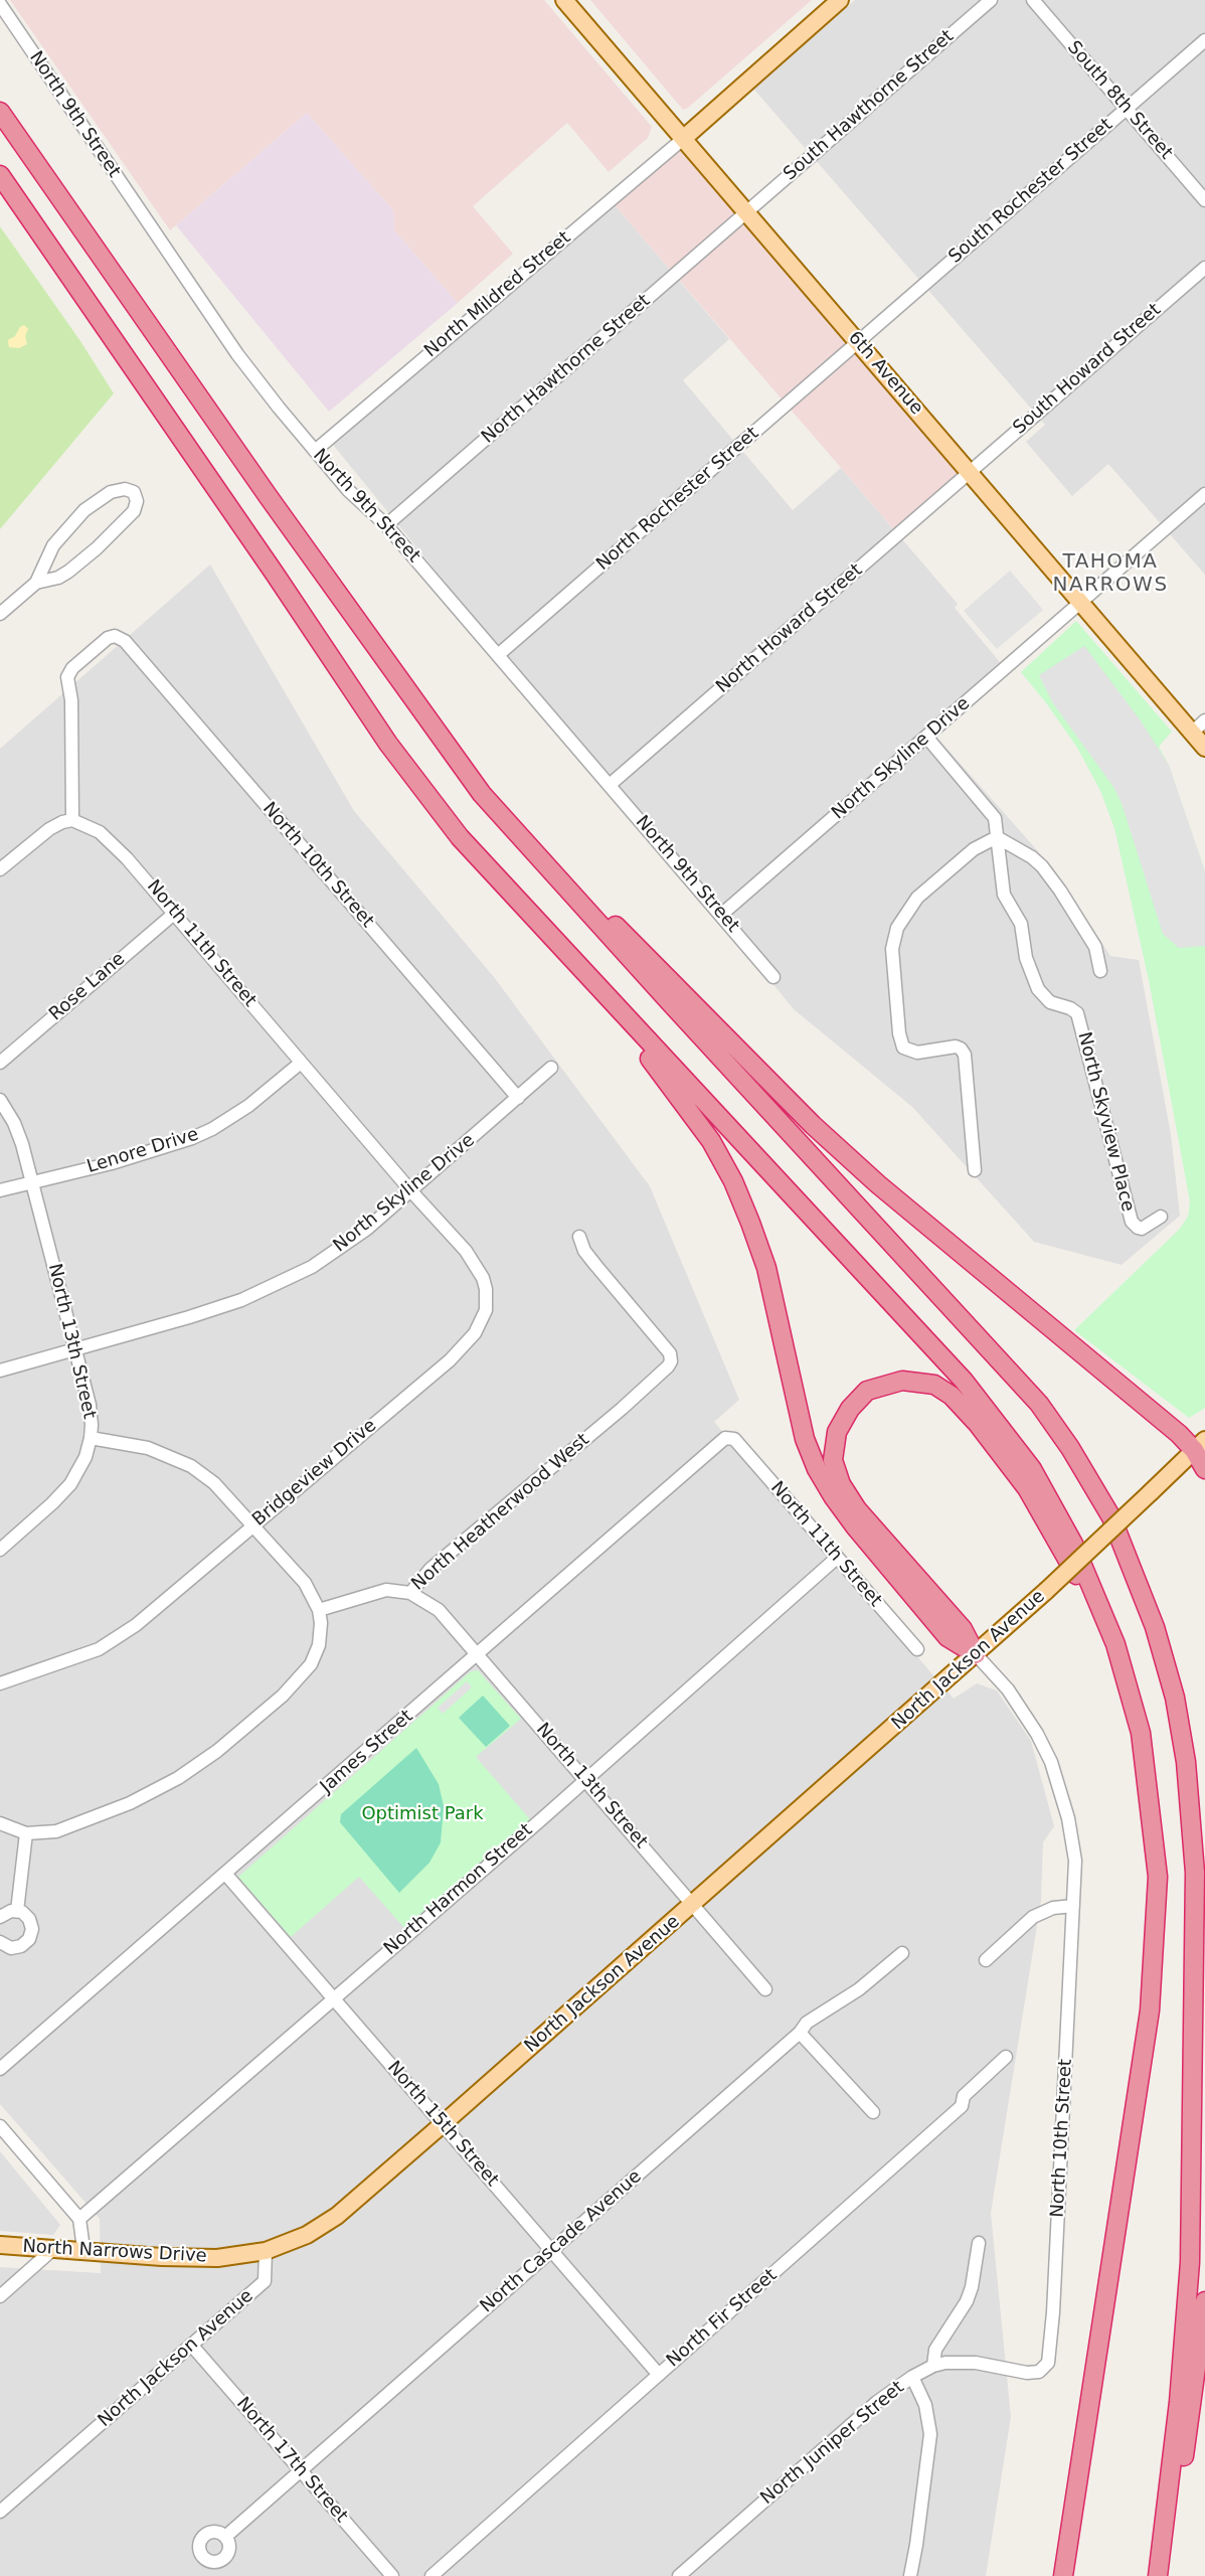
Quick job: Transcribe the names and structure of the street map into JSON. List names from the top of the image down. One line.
{"streets":{"main road":["6th Avenue","North Jackson Avenue","North Narrows Drive"],"street":["South 8th Street","South Hawthorne Street","North 9th Street","South Rochester Street","North Mildred Street","North Hawthorne Street","South Howard Street","North Rochester Street","North Howard Street","North Skyline Drive","North 10th Street","North 11th Street","Rose Lane","North Skyview Place","Lenore Drive","North 13th Street","Bridgeview Drive","North Heatherwood West","James Street","North Harmon Street","North 15th Street","North Cascade Avenue","North Fir Street","North Juniper Street","North 17th Street"]},"crossings":[["South 8th Street","South Rochester Street"],["South Hawthorne Street","North Hawthorne Street"],["South Hawthorne Street","6th Avenue"],["North 9th Street","North Mildred Street"],["North 9th Street","North Hawthorne Street"],["North 9th Street","North Rochester Street"],["North 9th Street","North Howard Street"],["North 9th Street","North Skyline Drive"],["South Rochester Street","6th Avenue"],["South Rochester Street","North Rochester Street"],["North Mildred Street","6th Avenue"],["North Hawthorne Street","6th Avenue"],["South Howard Street","6th Avenue"],["South Howard Street","North Howard Street"],["6th Avenue","North Rochester Street"],["6th Avenue","North Howard Street"],["6th Avenue","North Skyline Drive"],["North Skyline Drive","North 10th Street"],["North Skyline Drive","North 11th Street"],["North Skyline Drive","North Skyview Place"],["North Skyline Drive","North 13th Street"],["North Skyline Drive","Bridgeview Drive"],["North 10th Street","North 11th Street"],["North 10th Street","North Jackson Avenue"],["North 10th Street","North Juniper Street"],["North 11th Street","Rose Lane"],["North 11th Street","Lenore Drive"],["North 11th Street","Bridgeview Drive"],["North 11th Street","James Street"],["North 11th Street","North Harmon Street"],["Lenore Drive","North 13th Street"],["North 13th Street","Bridgeview Drive"],["North 13th Street","North Heatherwood West"],["North 13th Street","North Jackson Avenue"],["North 13th Street","James Street"],["North 13th Street","North Harmon Street"],["North Jackson Avenue","North 15th Street"],["North Jackson Avenue","North Narrows Drive"],["North Jackson Avenue","North 17th Street"],["James Street","North 15th Street"],["North Harmon Street","North 15th Street"],["North 15th Street","North Cascade Avenue"],["North 15th Street","North Fir Street"],["North Cascade Avenue","North 17th Street"]],"districts":["TAHOMA NARROWS"],"parks":["Optimist Park"]}
